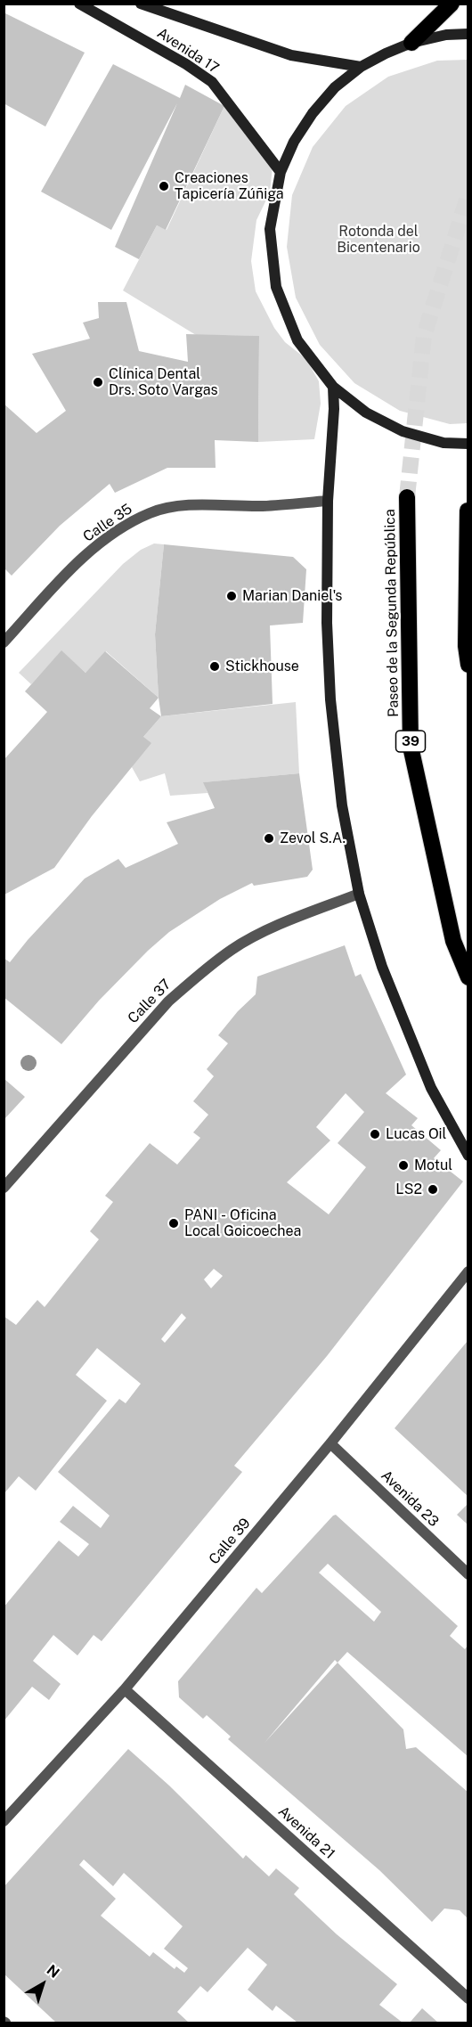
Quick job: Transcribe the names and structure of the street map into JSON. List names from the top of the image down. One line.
{"streets":{"highway":["Paseo de la Segunda República","39"],"main road":["Avenida 17"],"street":["Calle 35","Calle 37","Avenida 23","Calle 39","Avenida 21"]},"crossings":[["Avenida 23","Calle 39"],["Calle 39","Avenida 21"]],"parks":["Rotonda del Bicentenario"],"places":["Creaciones Tapicería Zúñiga","Clínica Dental Drs. Soto Vargas","Marian Daniel's","Stickhouse","Zevol S.A.","Lucas Oil","Motul","LS2","PANI - Oficina Local Goicoechea"],"north":"top right"}
